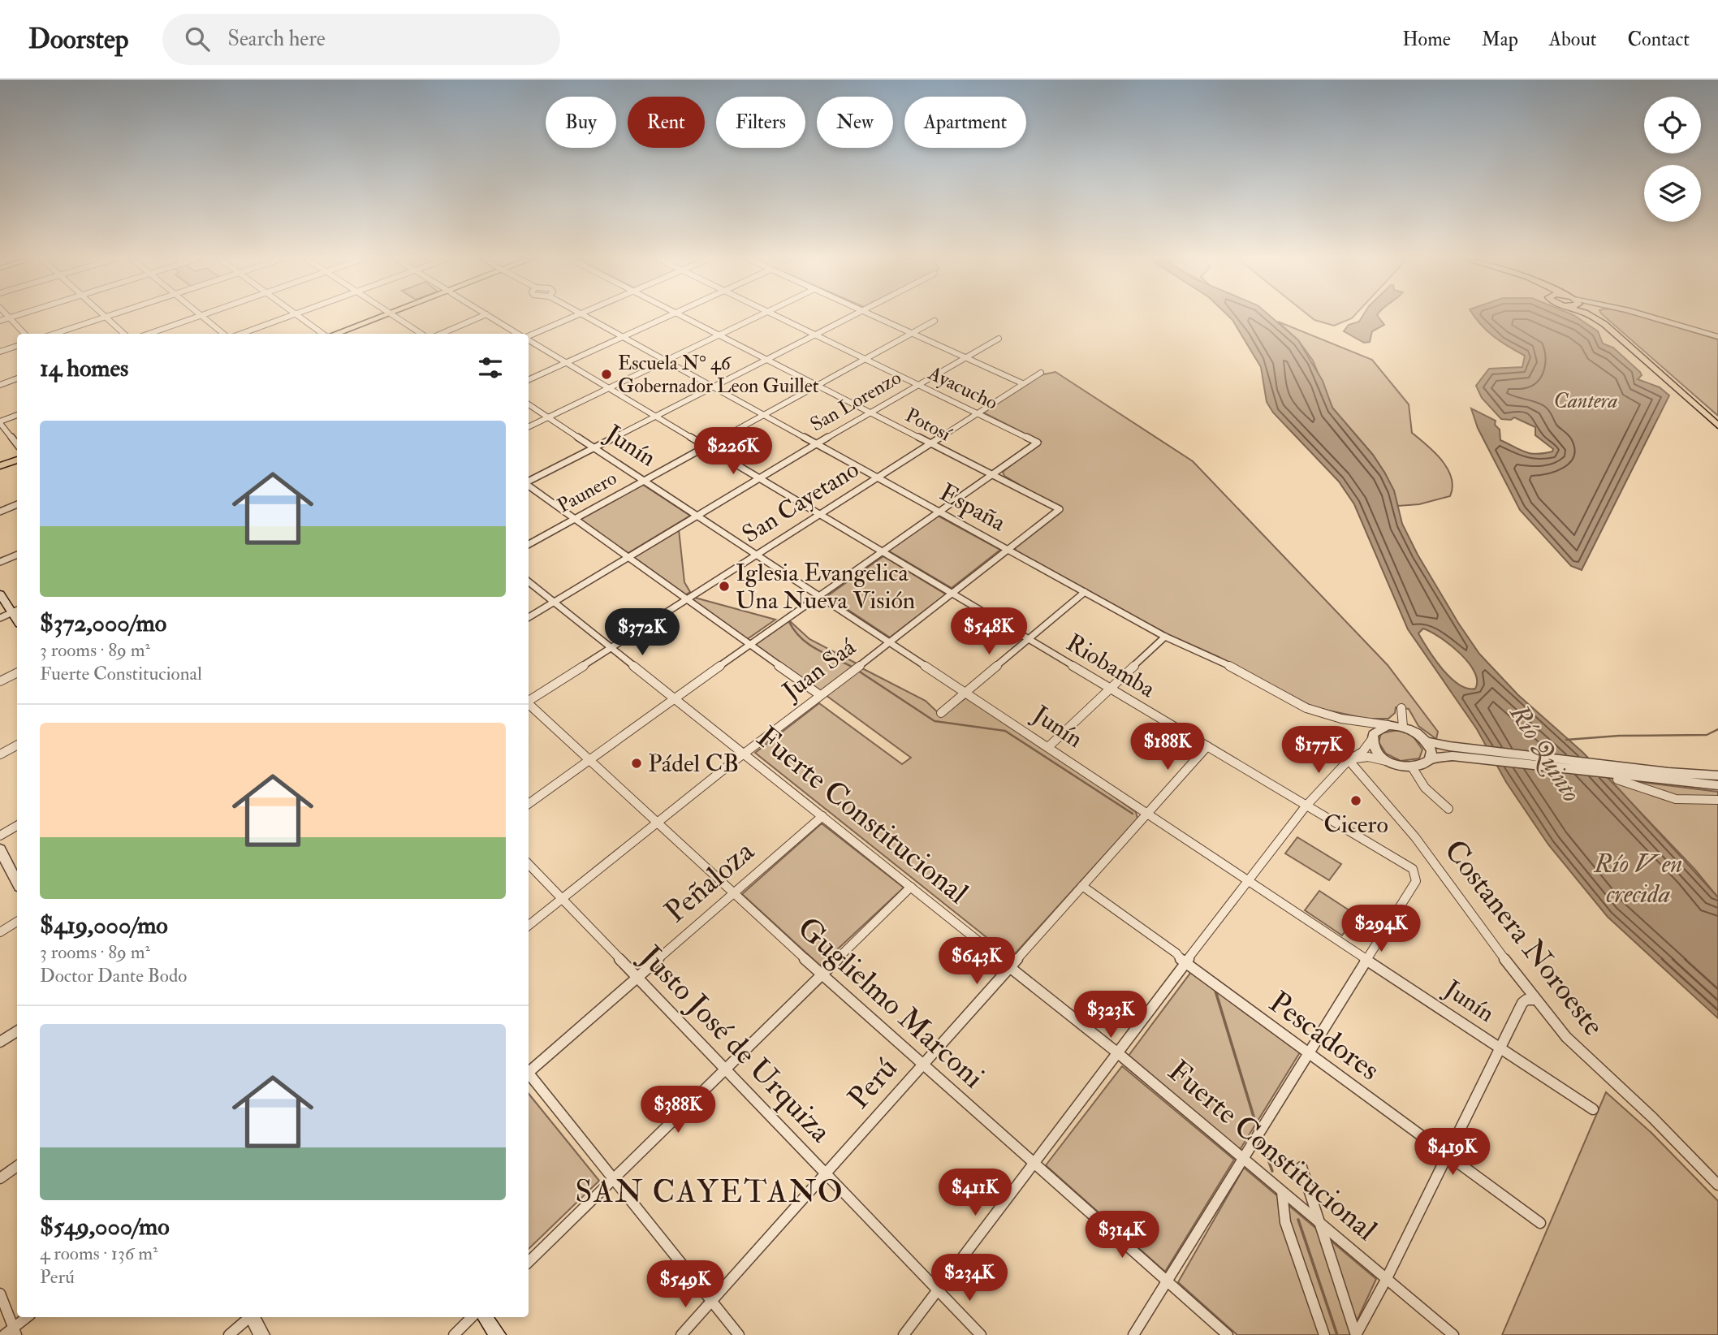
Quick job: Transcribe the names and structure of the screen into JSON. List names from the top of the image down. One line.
{"streets":{"street":["Ayacucho","San Lorenzo","Potosí","Junín","Paunero","San Cayetano","España","Riobamba","Juan Saá","Fuerte Constitucional","Peñaloza","Costanera Noroeste","Guglielmo Marconi","Pescadores","Justo José de Urquiza","Perú"]},"crossings":[["Ayacucho","San Lorenzo"],["Ayacucho","Potosí"],["Ayacucho","Paunero"],["Ayacucho","San Cayetano"],["San Lorenzo","Potosí"],["San Lorenzo","Junín"],["San Lorenzo","España"],["San Lorenzo","Riobamba"],["San Lorenzo","Fuerte Constitucional"],["Potosí","Paunero"],["Potosí","San Cayetano"],["Potosí","Juan Saá"],["Junín","Paunero"],["Junín","San Cayetano"],["Junín","Riobamba"],["Junín","Juan Saá"],["Junín","Perú"],["Paunero","España"],["Paunero","Riobamba"],["San Cayetano","España"],["San Cayetano","Riobamba"],["San Cayetano","Fuerte Constitucional"],["España","Juan Saá"],["Riobamba","Juan Saá"],["Riobamba","Perú"],["Juan Saá","Fuerte Constitucional"],["Juan Saá","Guglielmo Marconi"],["Juan Saá","Justo José de Urquiza"],["Fuerte Constitucional","Peñaloza"],["Fuerte Constitucional","Perú"],["Peñaloza","Guglielmo Marconi"],["Peñaloza","Justo José de Urquiza"],["Guglielmo Marconi","Perú"],["Pescadores","Perú"],["Justo José de Urquiza","Perú"]],"districts":["SAN CAYETANO"],"water":["Cantera","Río Quinto","Río V en crecida"],"places":["Escuela N° 46 Gobernador Leon Guillet","Iglesia Evangelica Una Nueva Visión","Pádel CB","Cicero"],"page":{"header":"Doorstep","search":"Search here","nav":["Home","Map","About","Contact"],"chip":["Buy","Rent","Filters","New","Apartment"],"heading":"14 homes","list":[{"name":"$372,000/mo","note":"3 rooms · 89 m² · Fuerte Constitucional"},{"name":"$419,000/mo","note":"3 rooms · 89 m² · Doctor Dante Bodo"},{"name":"$549,000/mo","note":"4 rooms · 136 m² · Perú"}],"price":["$226K","$548K","$372K","$188K","$177K","$294K","$643K","$323K","$388K","$419K","$411K","$314K","$234K","$549K"]}}
